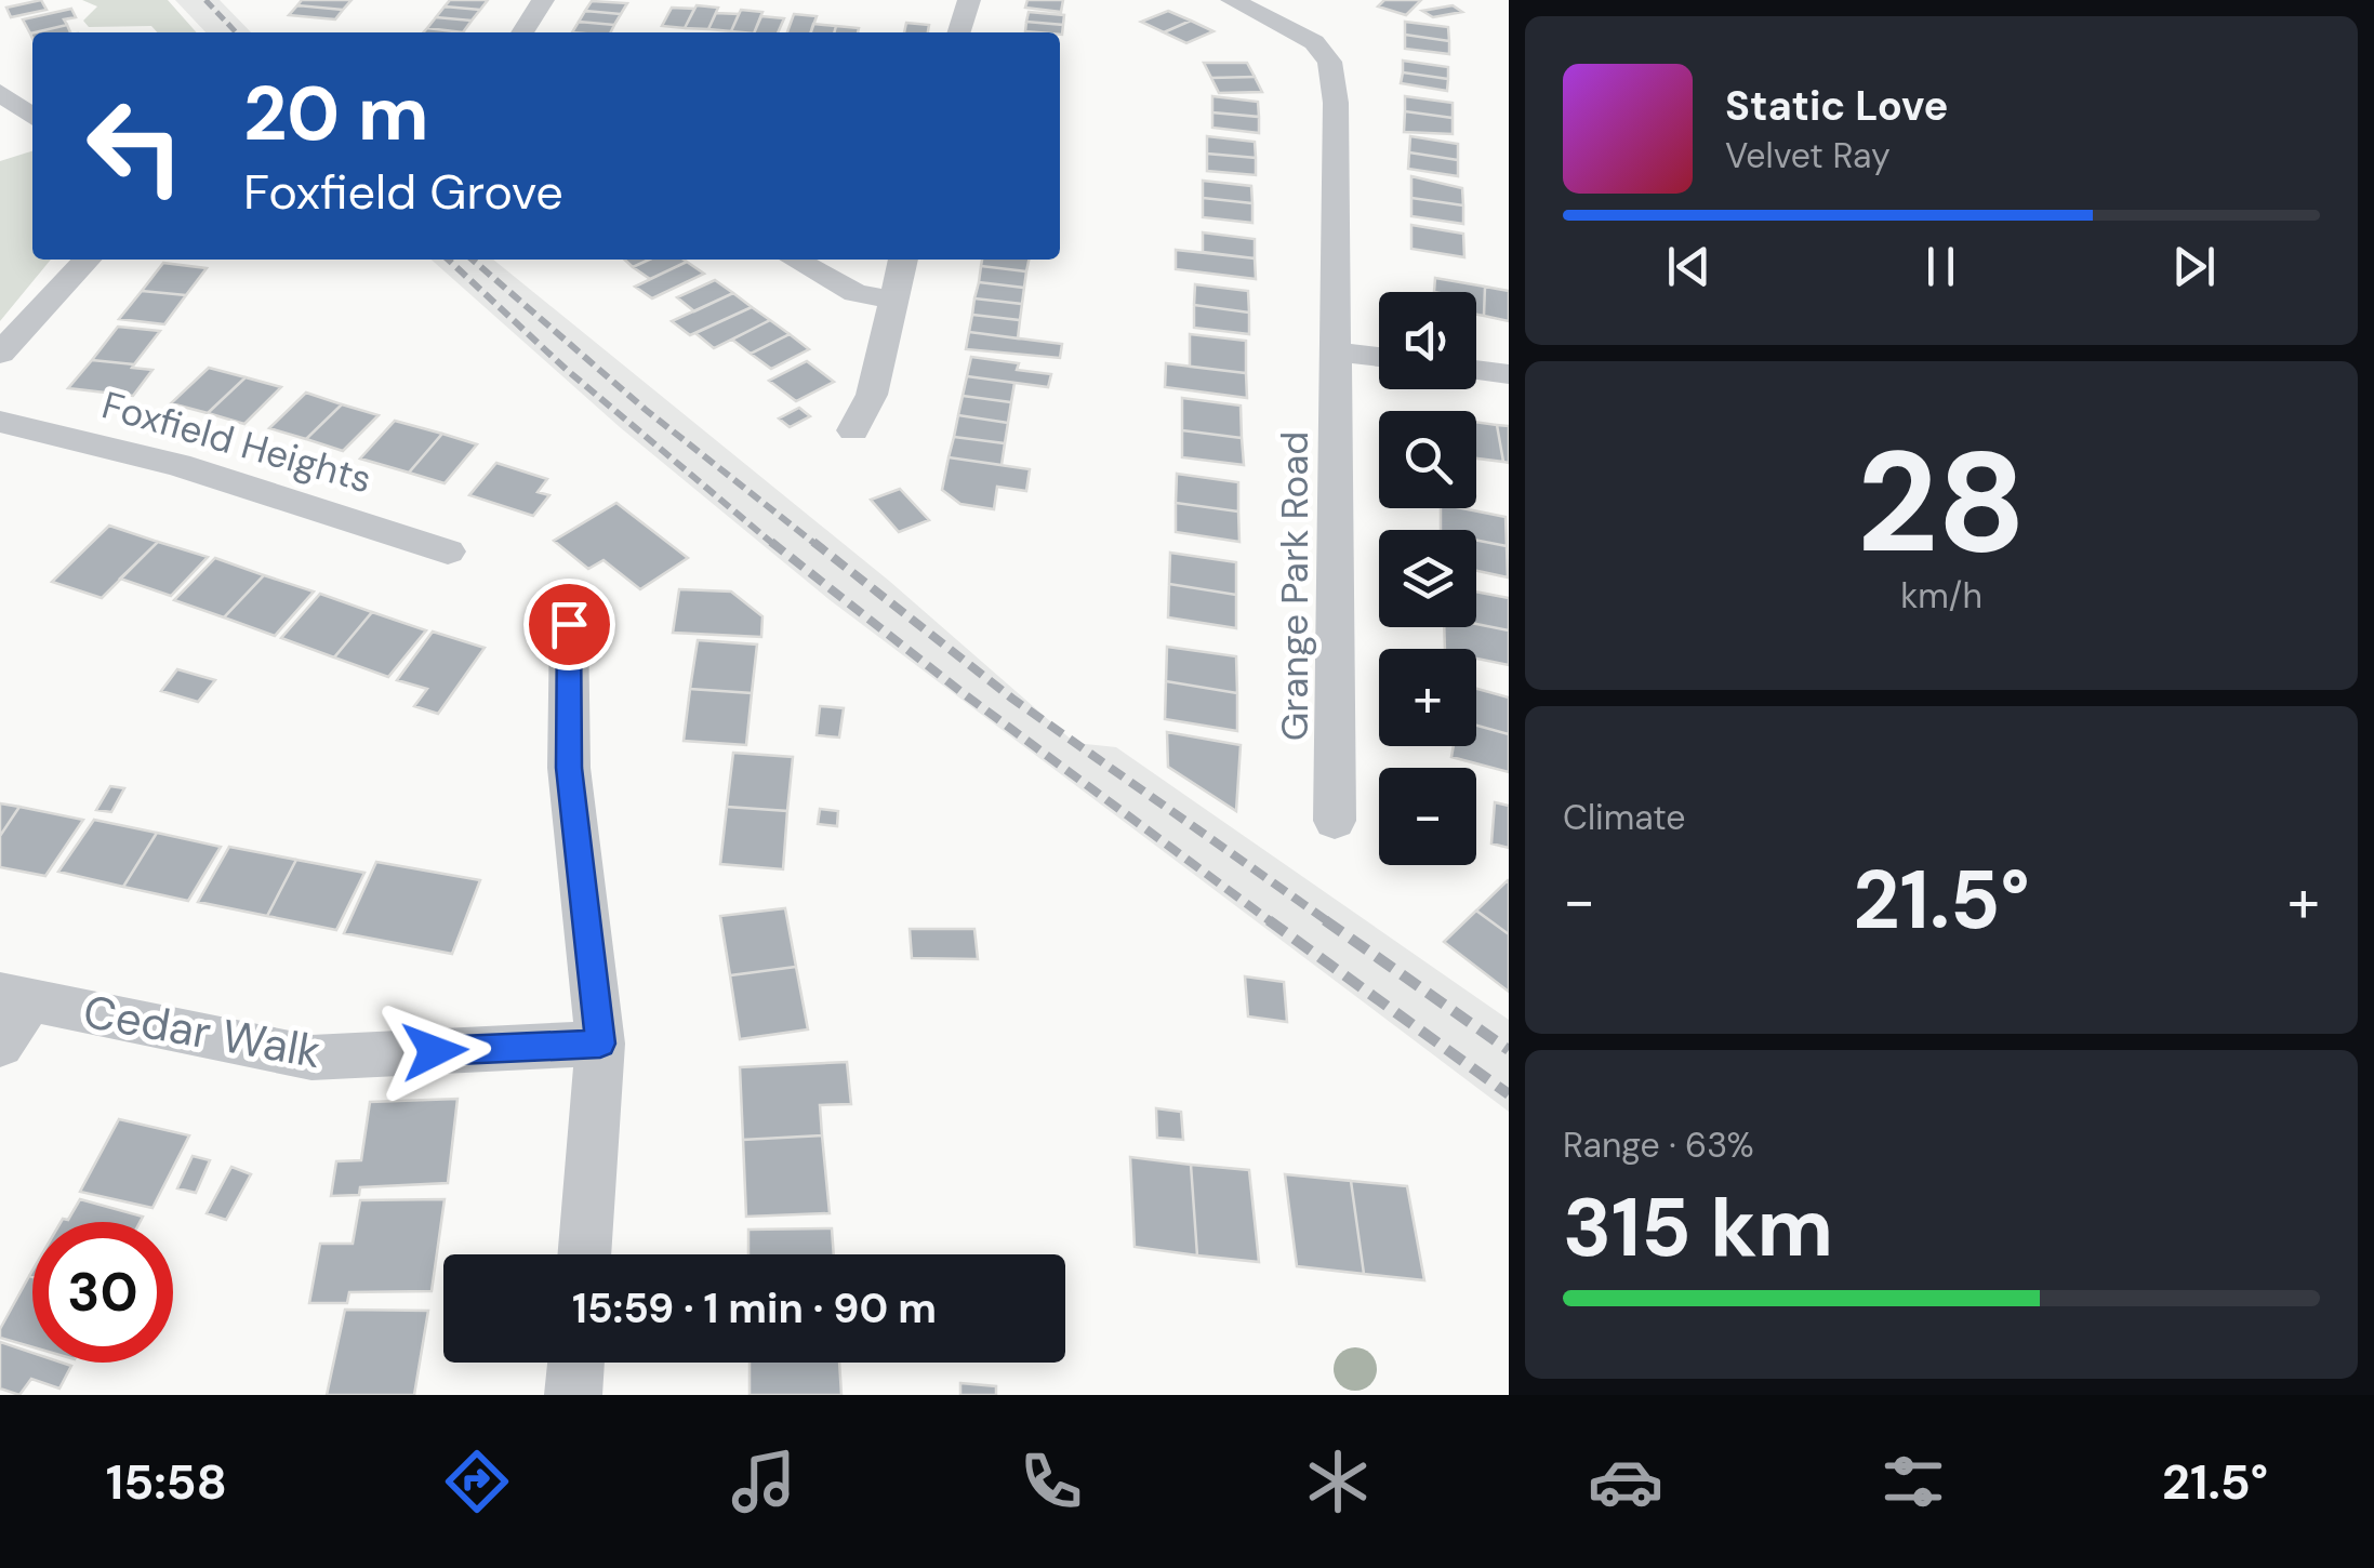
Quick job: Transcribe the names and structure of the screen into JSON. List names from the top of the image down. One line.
{"streets":{"street":["Foxfield Heights","Grange Park Road","Cedar Walk"]},"page":{"turn":["20 m","Foxfield Grove"],"song":["Static Love","Velvet Ray"],"map_buttons":["+","−"],"tile":[["28","km/h"],"Climate",["Range · 63%","315 km"]],"heat":["−","21.5°","+"],"limit":"30","trip":"15:59 · 1 min · 90 m","tabs":["15:58","21.5°"]}}
